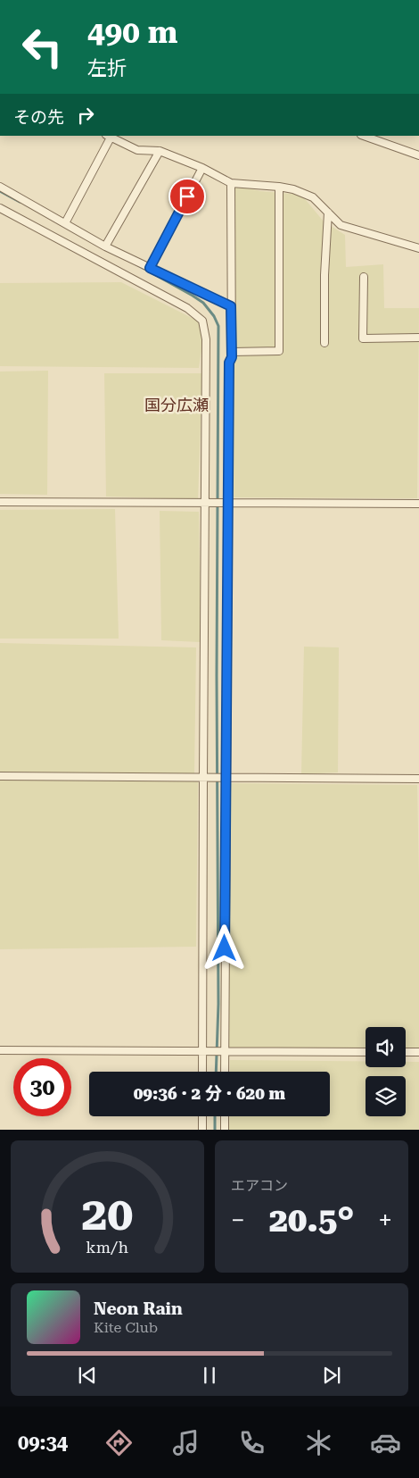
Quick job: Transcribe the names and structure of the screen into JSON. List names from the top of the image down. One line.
{"districts":["国分広瀬"],"page":{"turn":["490 m","左折"],"then":"その先","limit":"30","trip":"09:36 · 2 分 · 620 m","tile":"エアコン","heat":["−","20.5°","+"],"song":["Neon Rain","Kite Club"],"tabs":"09:34","gauge":["20","km/h"]}}
